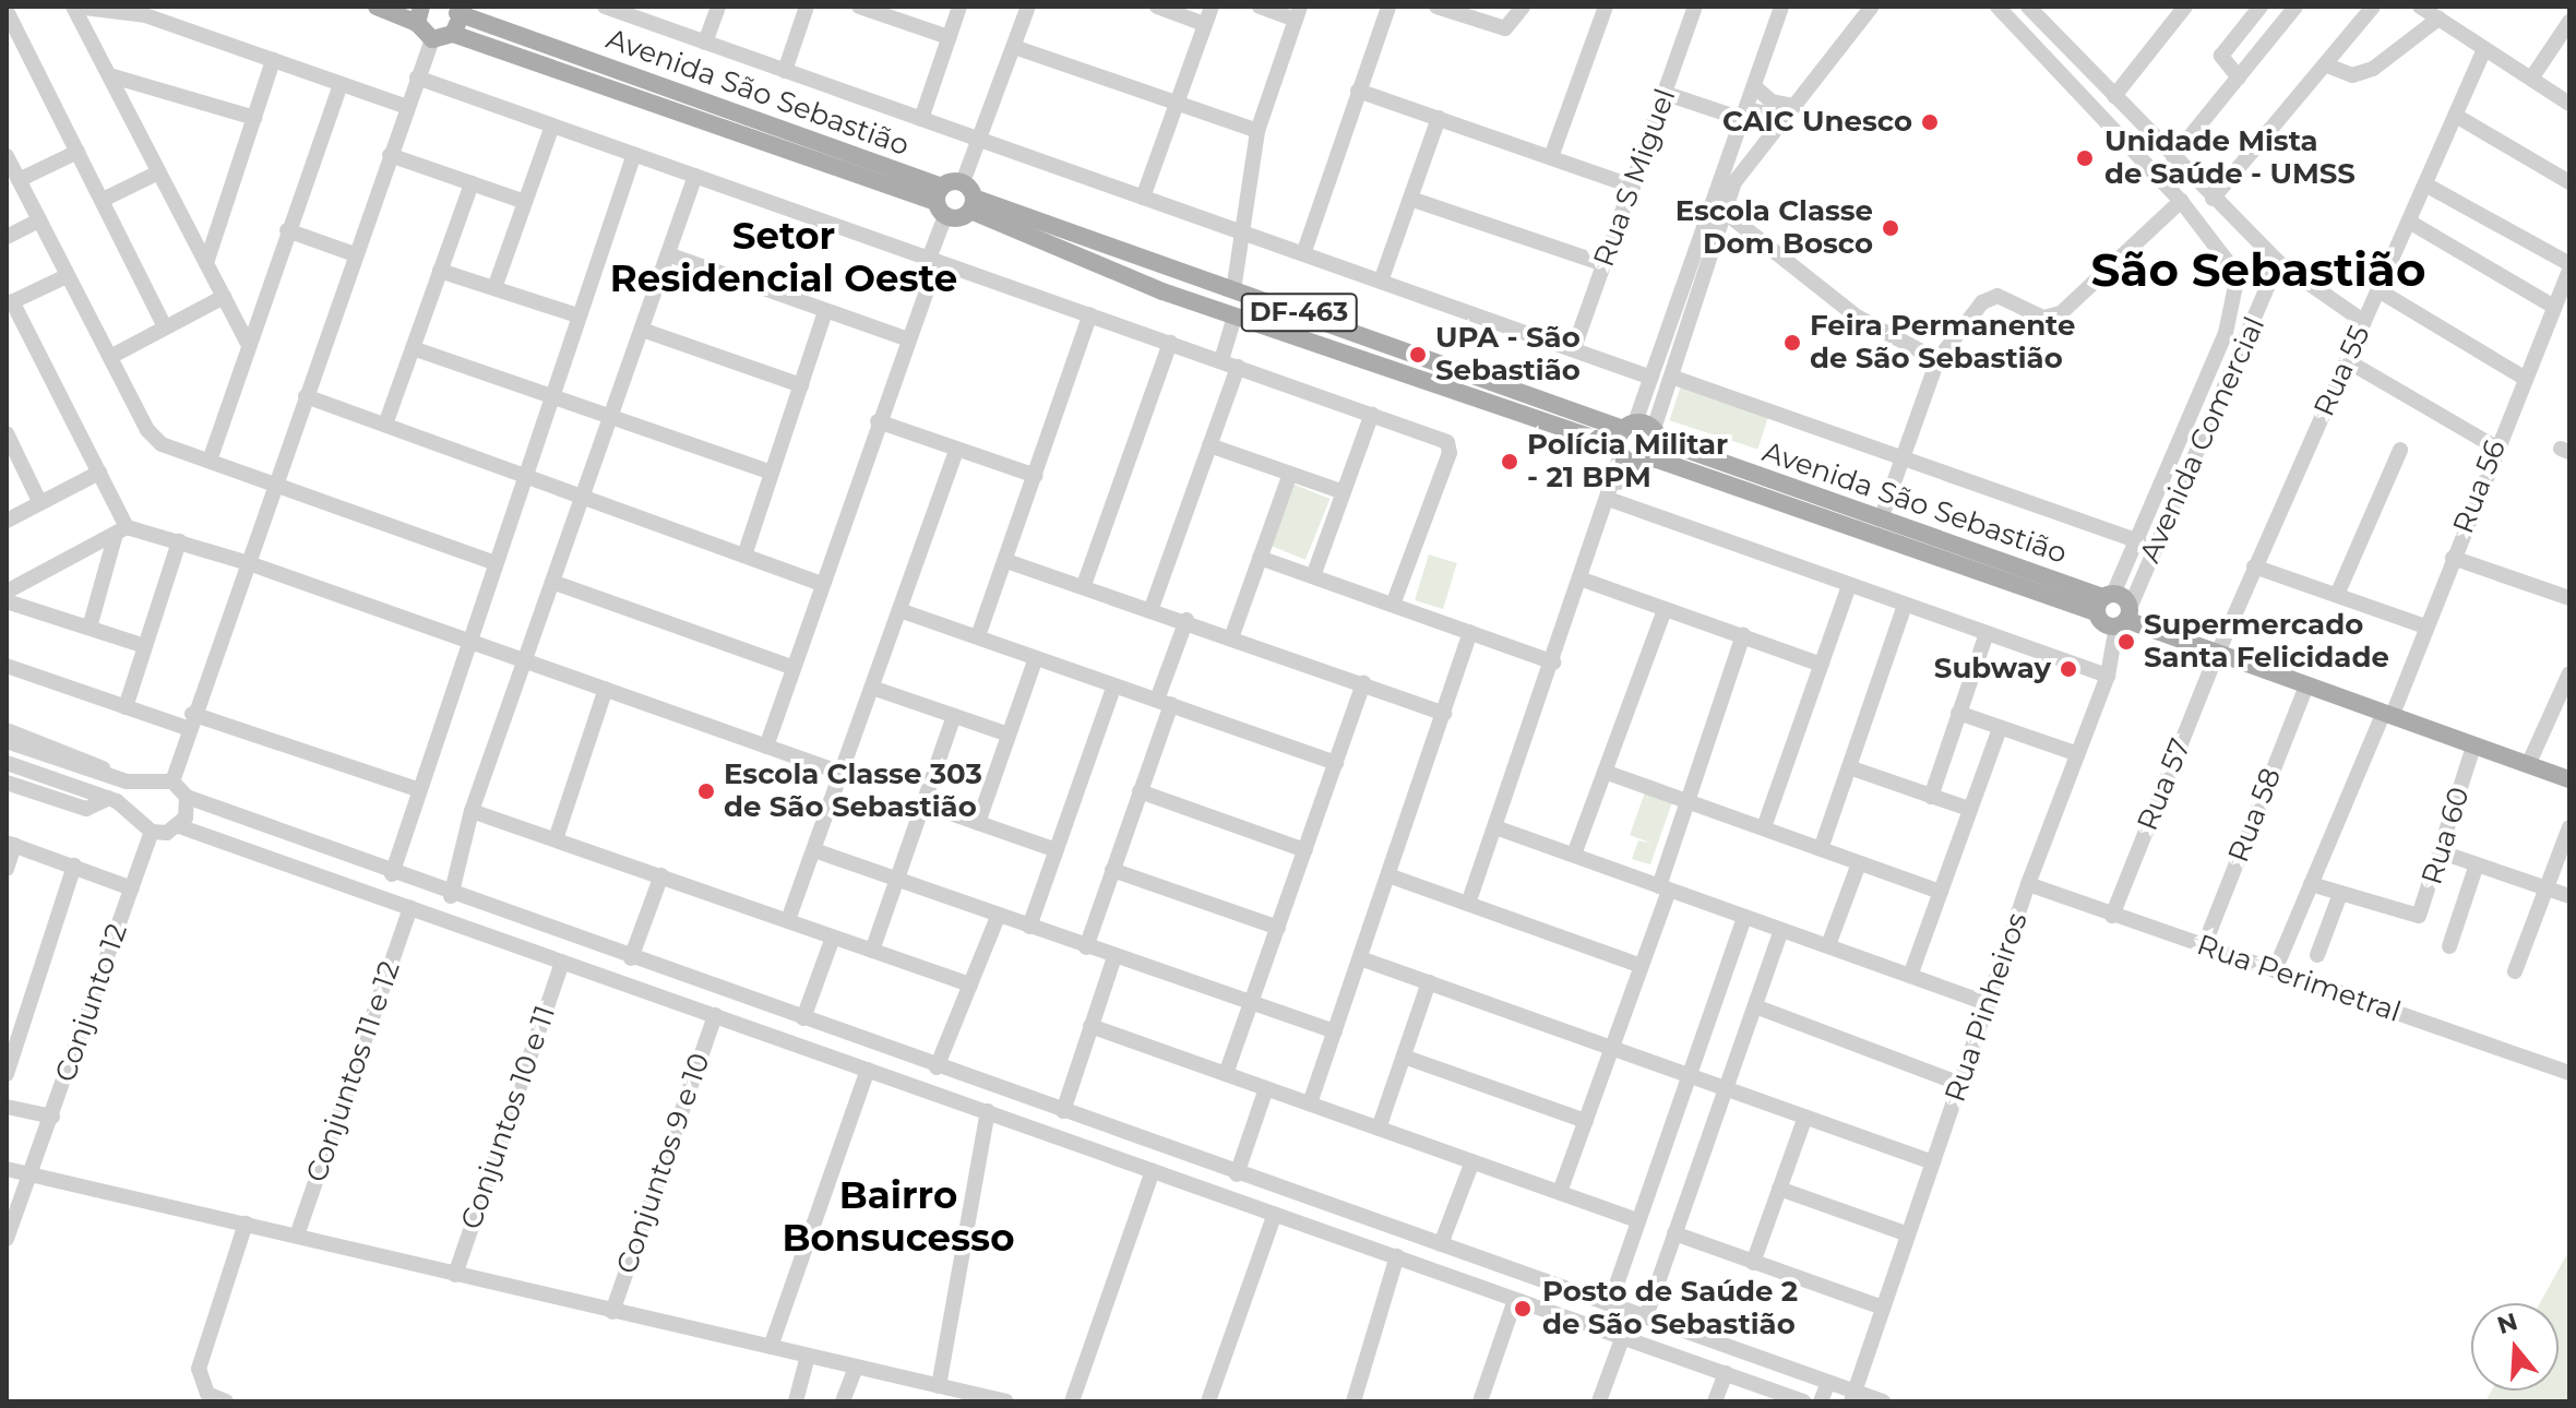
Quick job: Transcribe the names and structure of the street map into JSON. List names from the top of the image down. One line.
{"streets":{"main road":["Avenida São Sebastião","DF-463"],"street":["Rua S Miguel","Rua 55","Avenida Comercial","Rua 56","Rua 57","Rua 58","Rua 60","Rua Perimetral","Conjunto 12","Rua Pinheiros","Conjuntos 11 e 12","Conjuntos 10 e 11","Conjuntos 9 e 10"]},"crossings":[["Avenida São Sebastião","DF-463"],["Avenida São Sebastião","Avenida Comercial"],["Rua 55","Rua 57"],["Avenida Comercial","Rua Pinheiros"],["Rua 56","Rua 60"],["Rua 56","Rua Perimetral"],["Rua 57","Rua Perimetral"],["Rua 58","Rua Perimetral"],["Rua Perimetral","Rua Pinheiros"]],"districts":["Setor Residencial Oeste","São Sebastião","Bairro Bonsucesso"],"places":["CAIC Unesco","Unidade Mista de Saúde - UMSS","Escola Classe Dom Bosco","Feira Permanente de São Sebastião","UPA - São Sebastião","Polícia Militar - 21 BPM","Supermercado Santa Felicidade","Subway","Escola Classe 303 de São Sebastião","Posto de Saúde 2 de São Sebastião"],"north":"top"}
